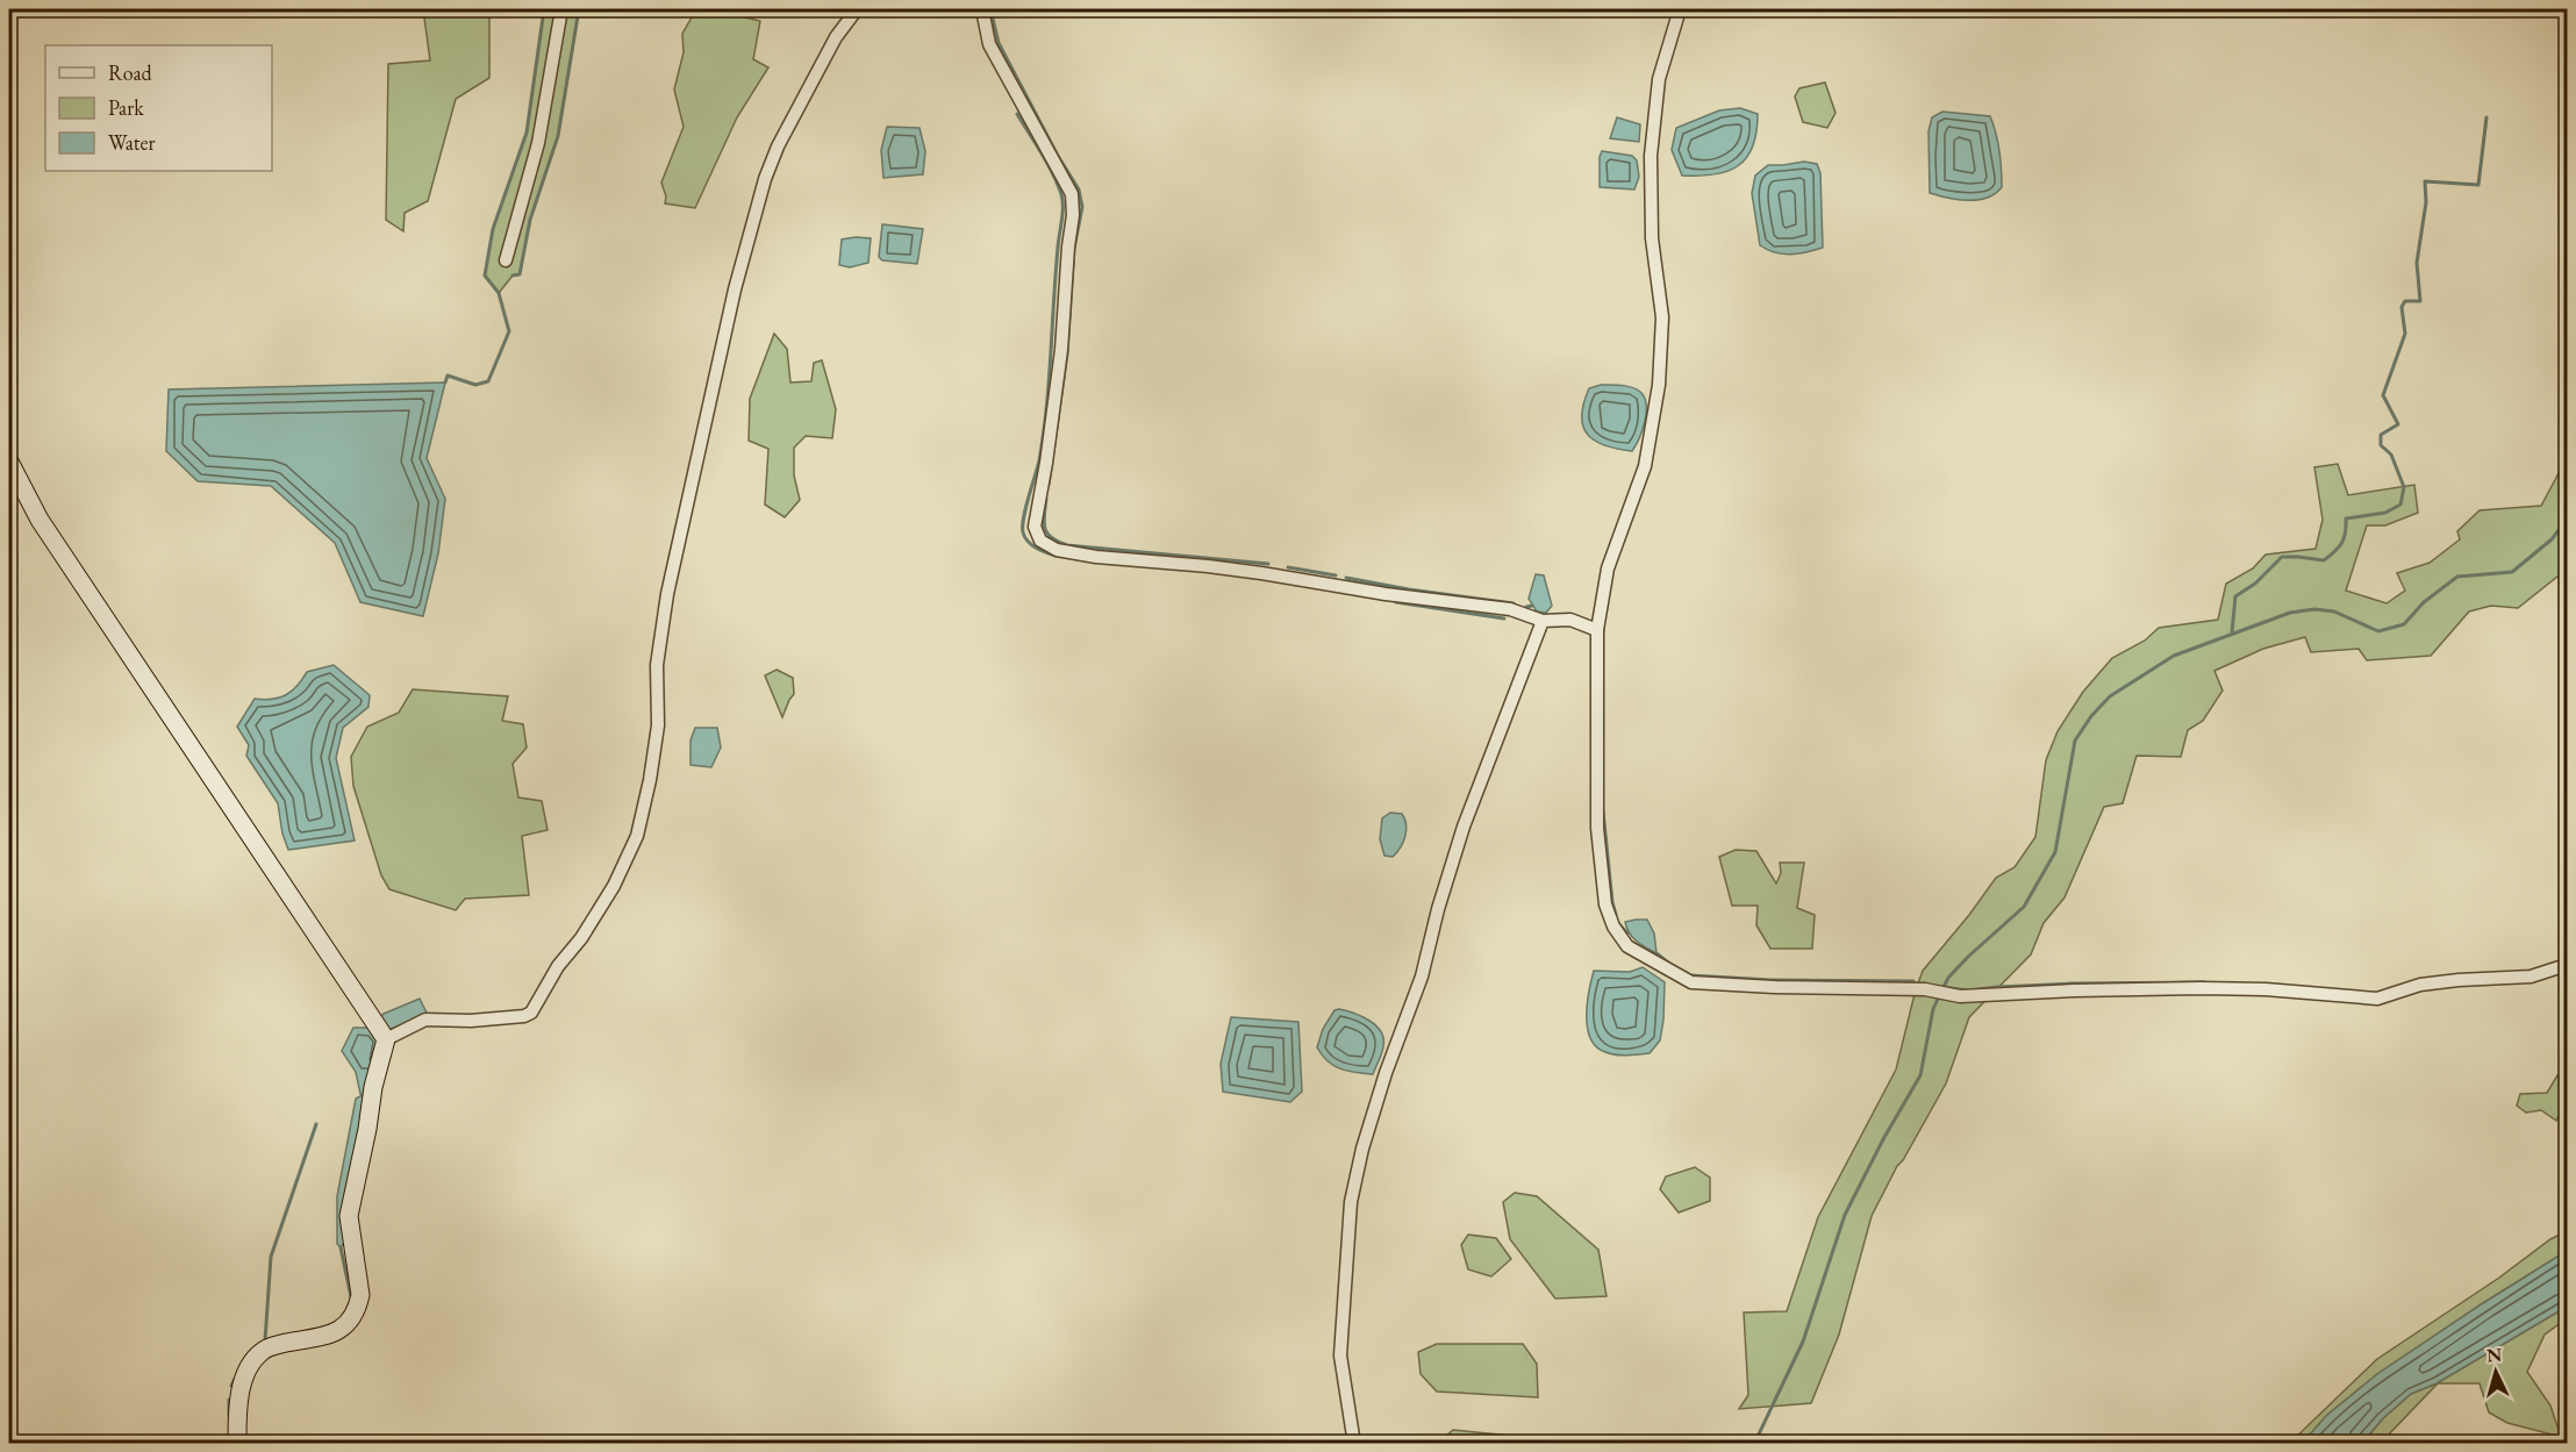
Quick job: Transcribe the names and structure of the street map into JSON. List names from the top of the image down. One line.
{"legend":["Road","Park","Water"],"north":"top"}
